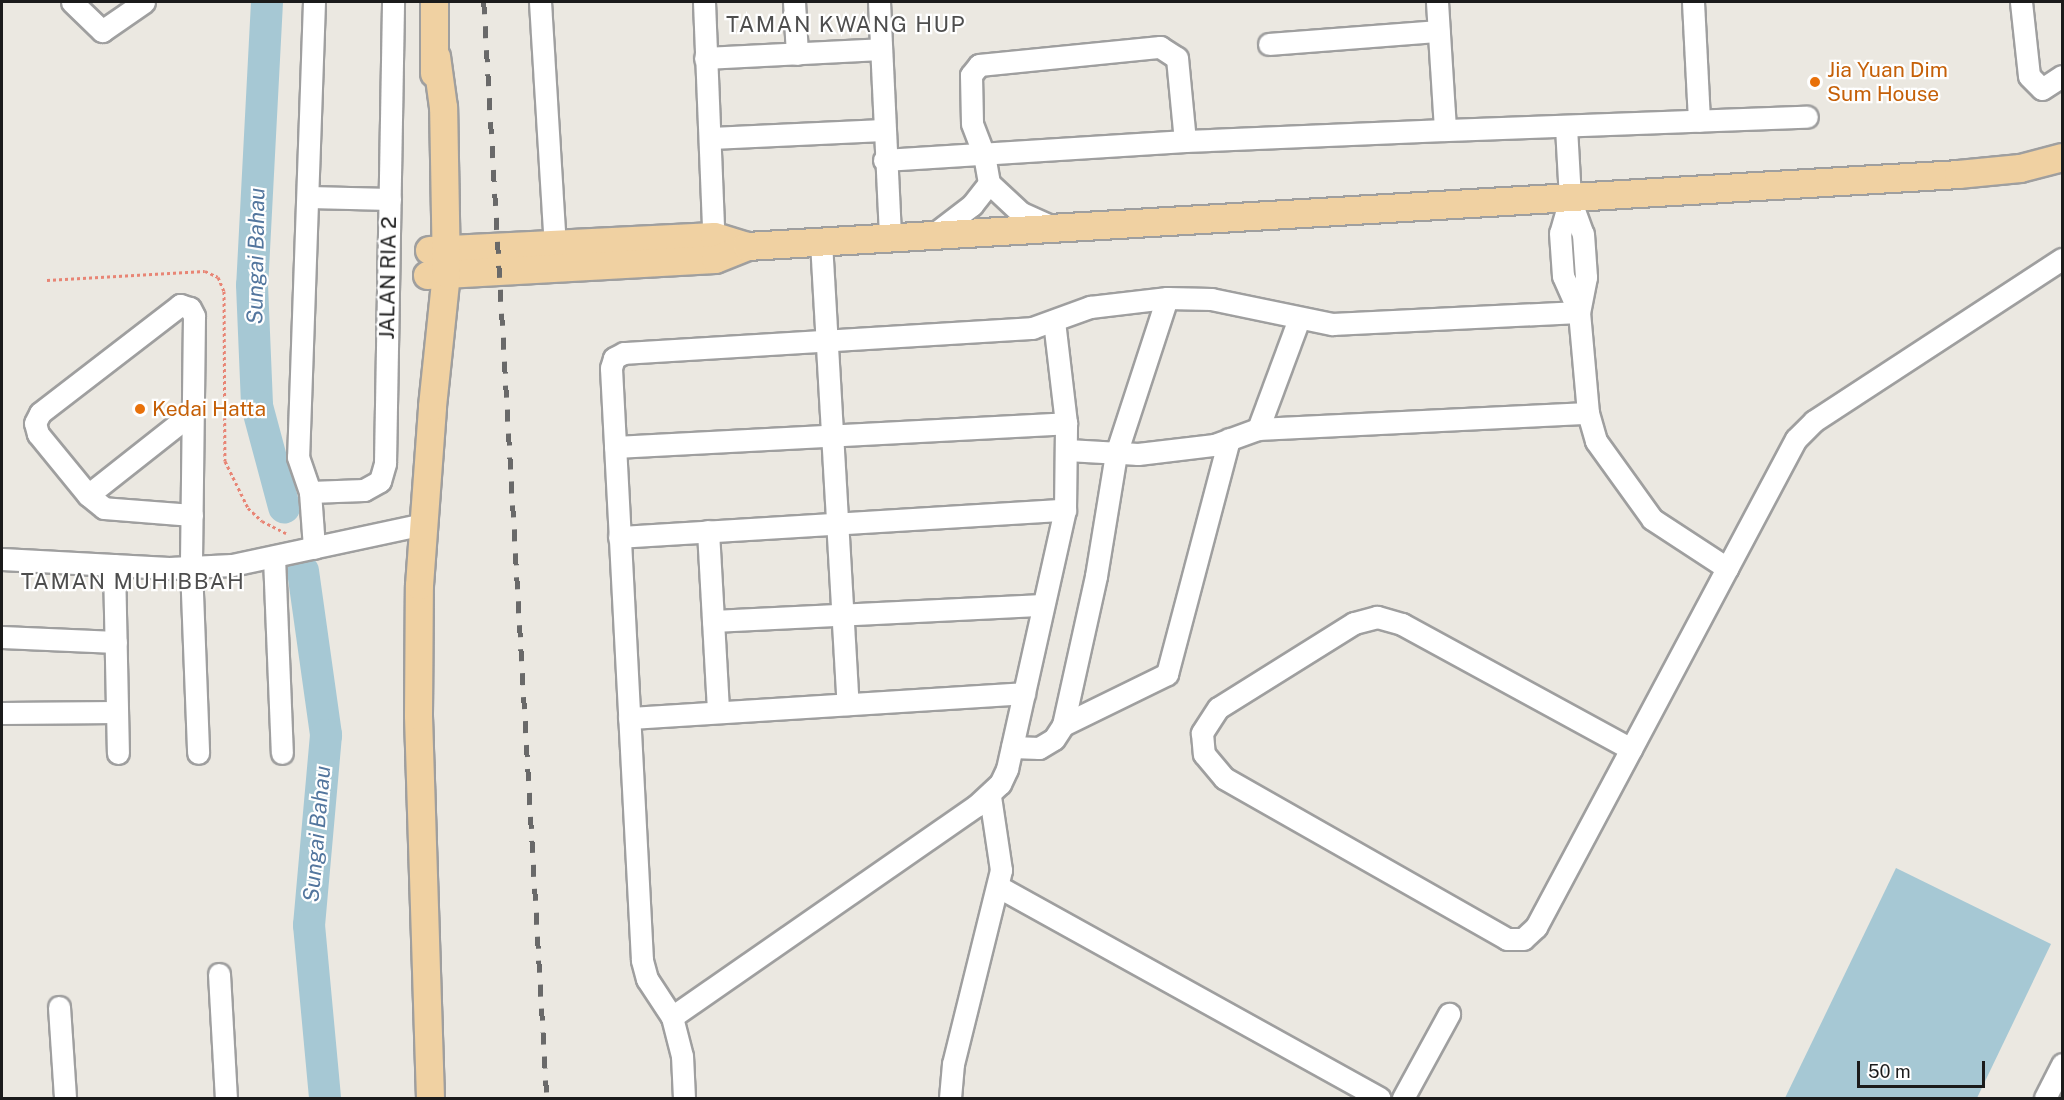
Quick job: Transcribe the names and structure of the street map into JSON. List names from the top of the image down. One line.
{"streets":{"street":["JALAN RIA 2"]},"districts":["TAMAN KWANG HUP","TAMAN MUHIBBAH"],"water":["Sungai Bahau"],"places":["Jia Yuan Dim Sum House","Kedai Hatta"],"scale_bar":"50 m"}
